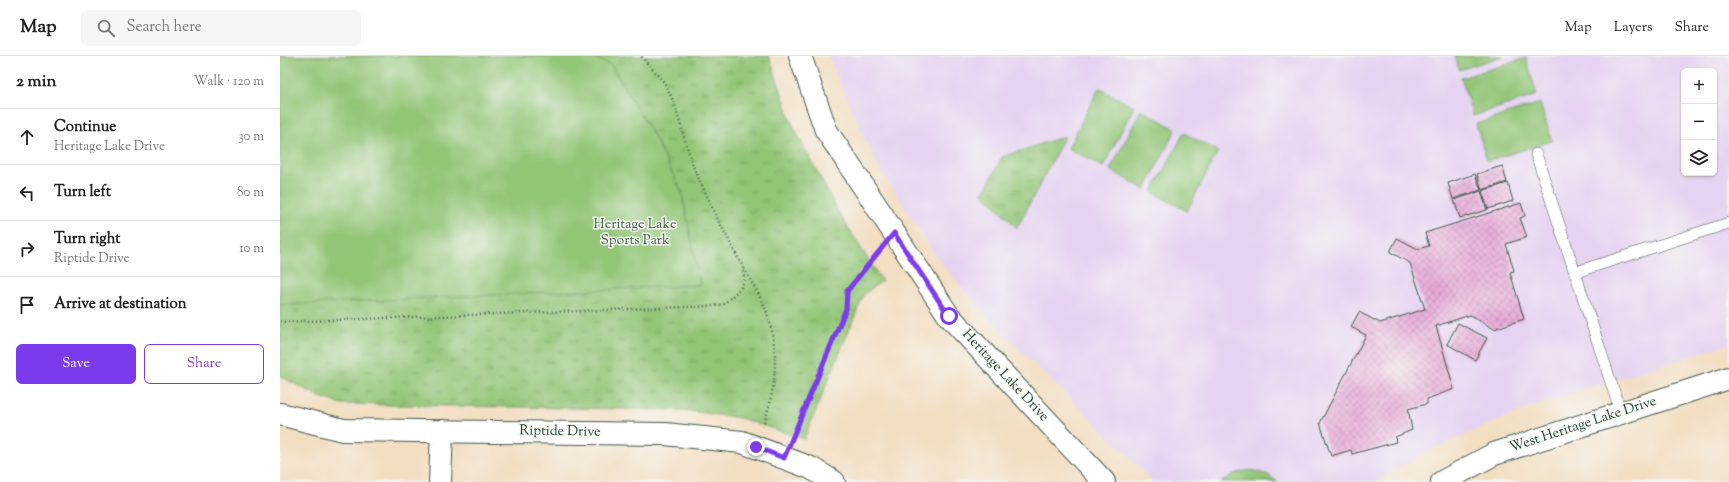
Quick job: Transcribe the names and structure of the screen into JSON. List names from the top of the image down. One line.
{"streets":{"street":["Heritage Lake Drive","West Heritage Lake Drive","Riptide Drive"]},"parks":["Heritage Lake Sports Park"],"page":{"header":"Map","search":"Search here","nav":["Map","Layers","Share"],"heading":["2 min","Walk · 120 m"],"map_buttons":["+","−"],"list":[["Continue","Heritage Lake Drive","30 m"],["Turn left","80 m"],["Turn right","Riptide Drive","10 m"],"Arrive at destination"],"buttons":["Save","Share"]}}
